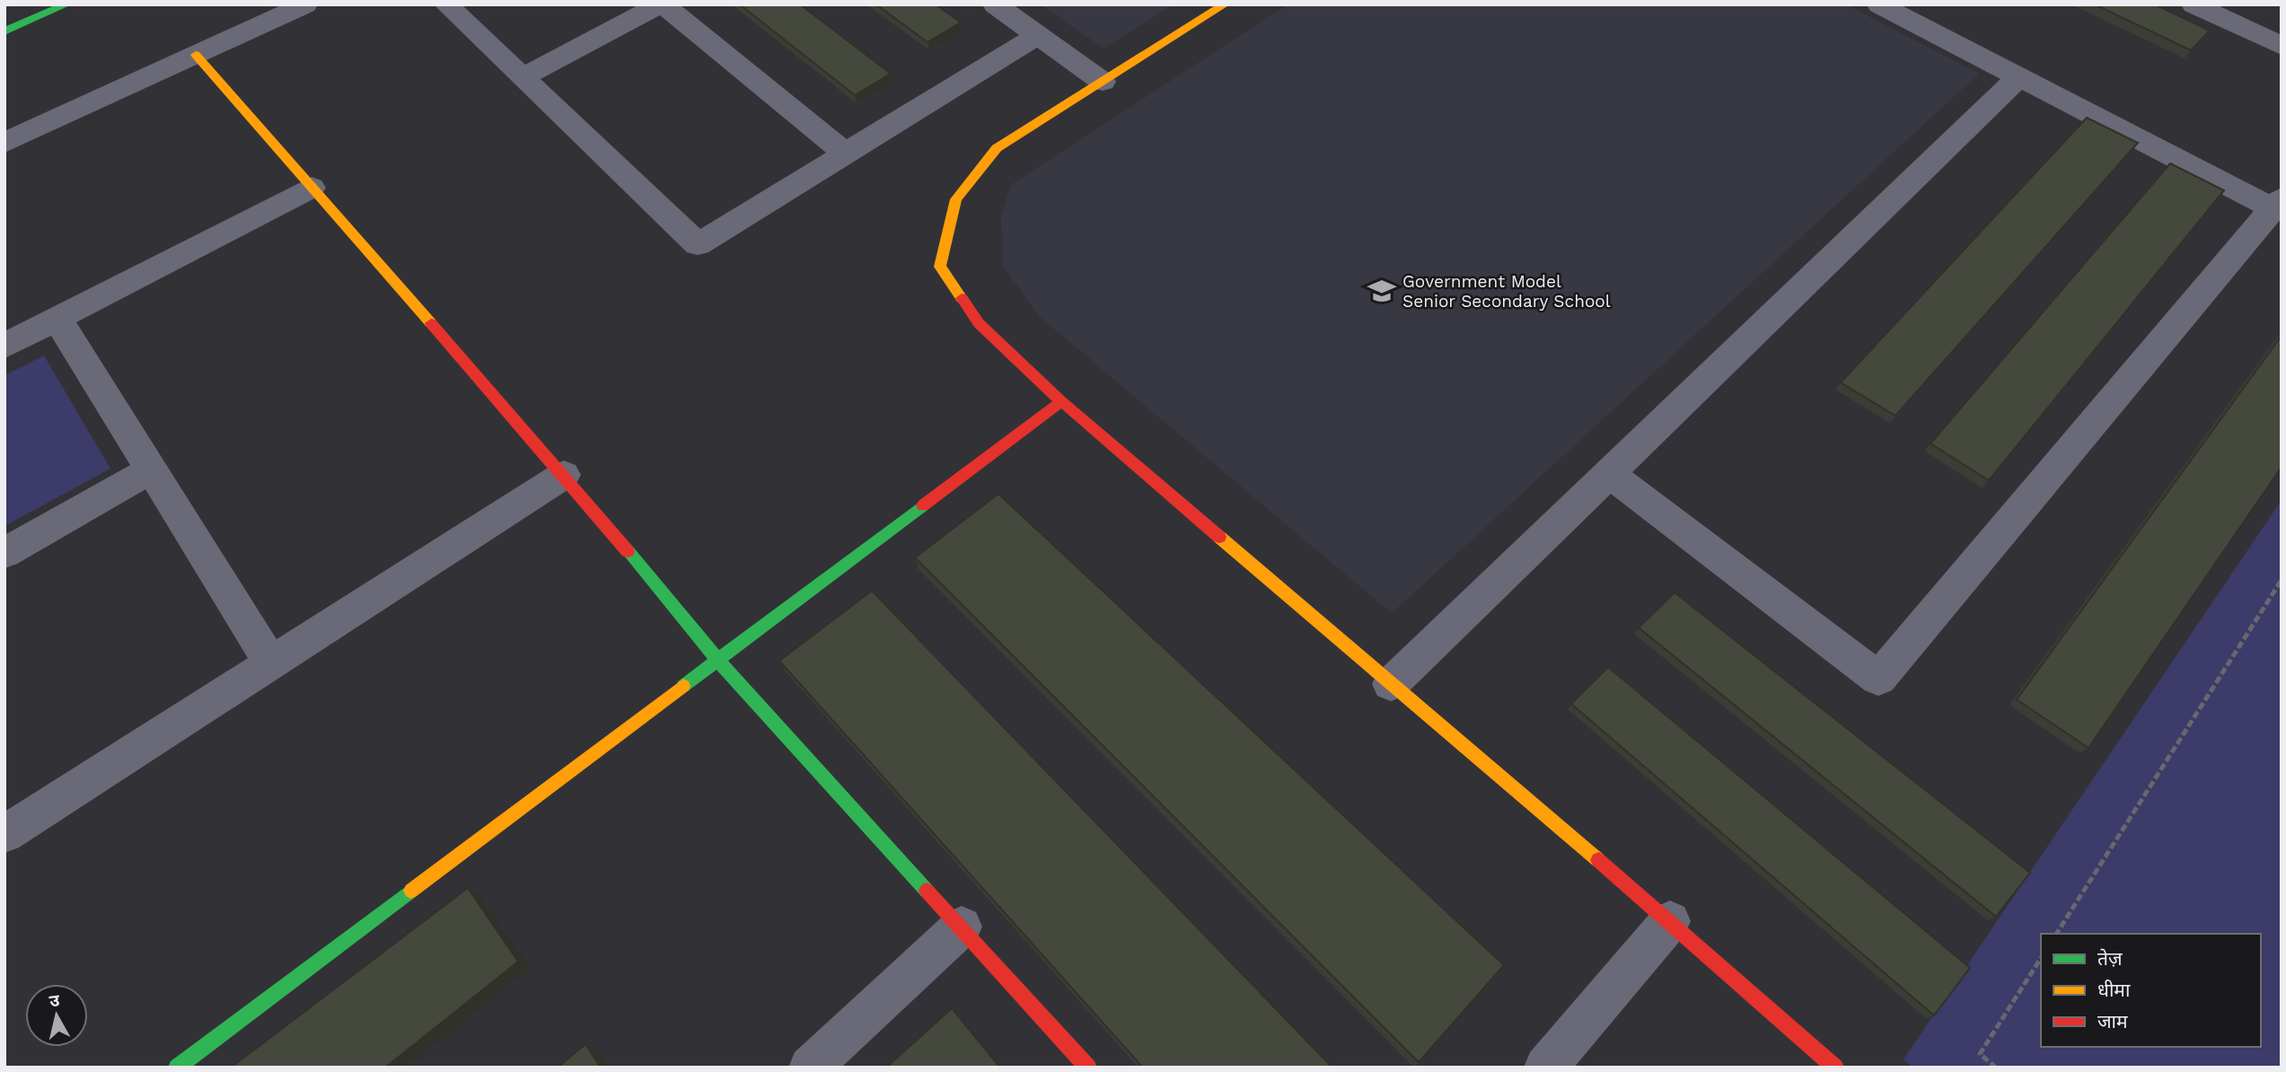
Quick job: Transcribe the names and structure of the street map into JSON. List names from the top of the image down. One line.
{"places":{"school or university":["Government Model Senior Secondary School"]},"legend":["तेज़","धीमा","जाम"],"north":"top"}
